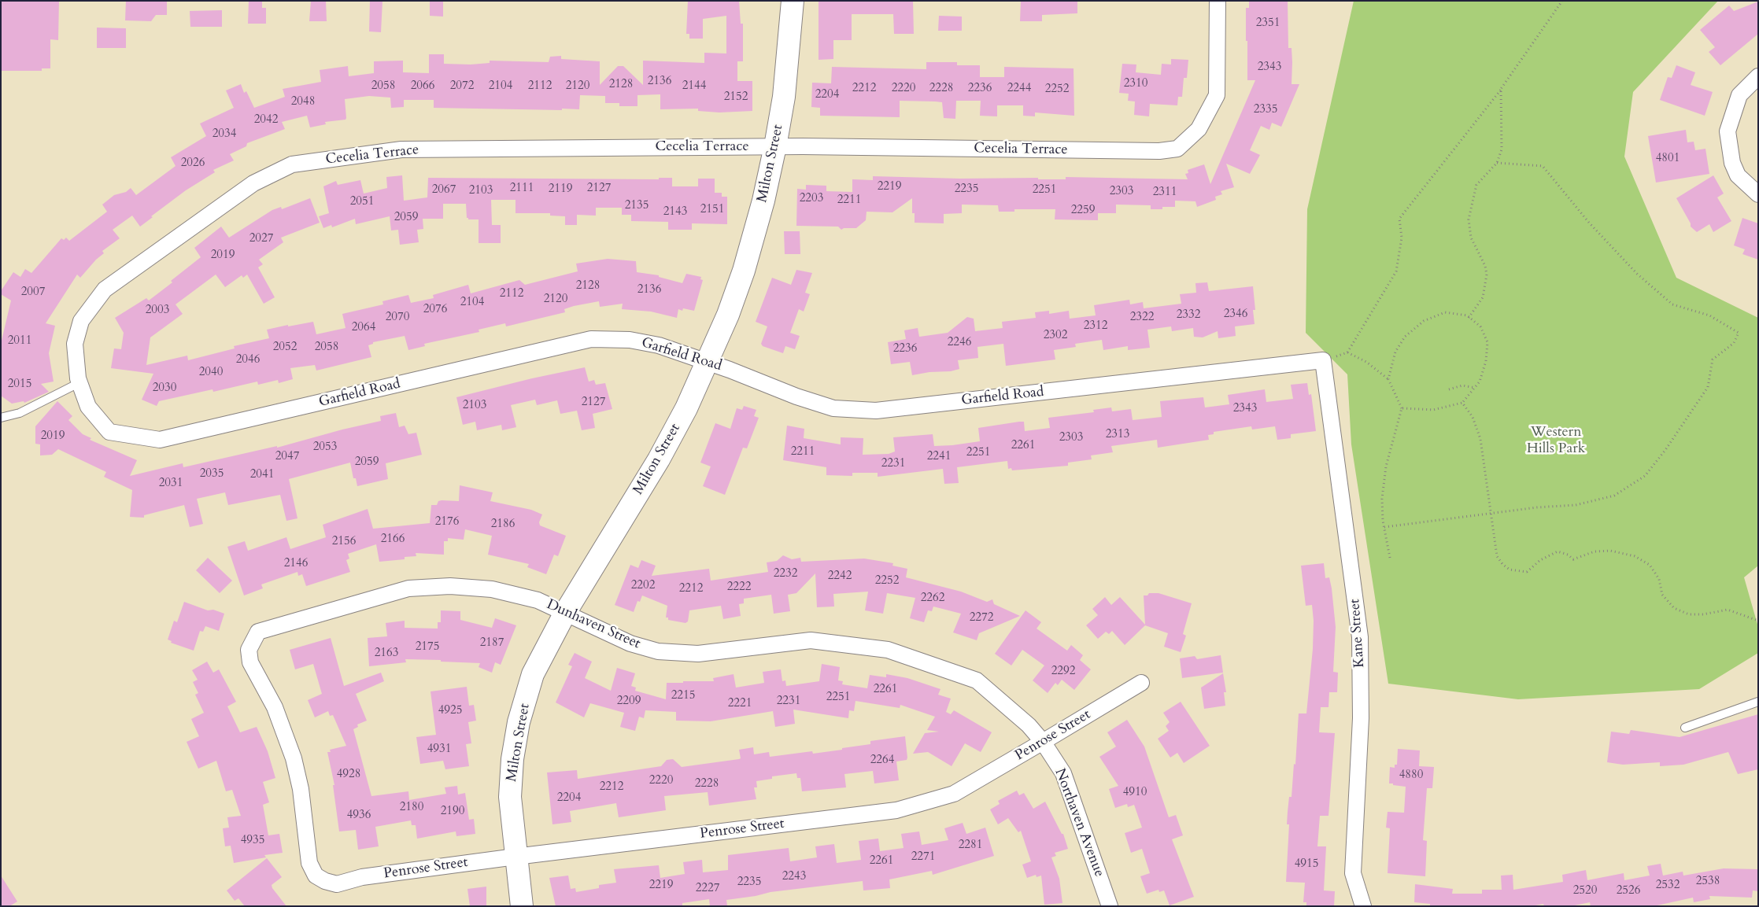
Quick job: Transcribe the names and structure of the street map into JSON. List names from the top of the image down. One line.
{"streets":{"main road":["Milton Street"],"street":["Cecelia Terrace","Garfield Road","Dunhaven Street","Kane Street","Penrose Street","Northaven Avenue"]},"crossings":[["Cecelia Terrace","Milton Street"],["Cecelia Terrace","Garfield Road"],["Milton Street","Garfield Road"],["Milton Street","Dunhaven Street"],["Milton Street","Penrose Street"],["Garfield Road","Kane Street"],["Dunhaven Street","Penrose Street"],["Dunhaven Street","Northaven Avenue"],["Penrose Street","Northaven Avenue"]],"parks":["Western Hills Park"],"house_numbers":["2351","2343","2136","2310","2128","2058","2066","2072","2104","2112","2120","2144","2212","2220","2228","2236","2244","2252","2204","2152","2048","2335","2042","2034","4801","2026","2219","2111","2127","2119","2235","2067","2251","2103","2303","2311","2203","2211","2051","2135","2151","2259","2143","2059","2027","2019","2128","2136","2007","2112","2120","2104","2076","2003","2346","2332","2070","2322","2312","2064","2302","2011","2246","2052","2058","2236","2046","2040","2015","2030","2127","2103","2343","2313","2019","2303","2261","2053","2211","2251","2047","2241","2059","2231","2035","2041","2031","2176","2186","2166","2156","2146","2232","2242","2252","2202","2222","2212","2262","2272","2187","2175","2163","2292","2261","2215","2251","2209","2231","2221","4925","4931","2264","4928","4880","2220","2228","2212","4910","2204","2180","2190","4936","4935","2281","2271","2261","4915","2243","2538","2235","2219","2532","2227","2520","2526"]}
